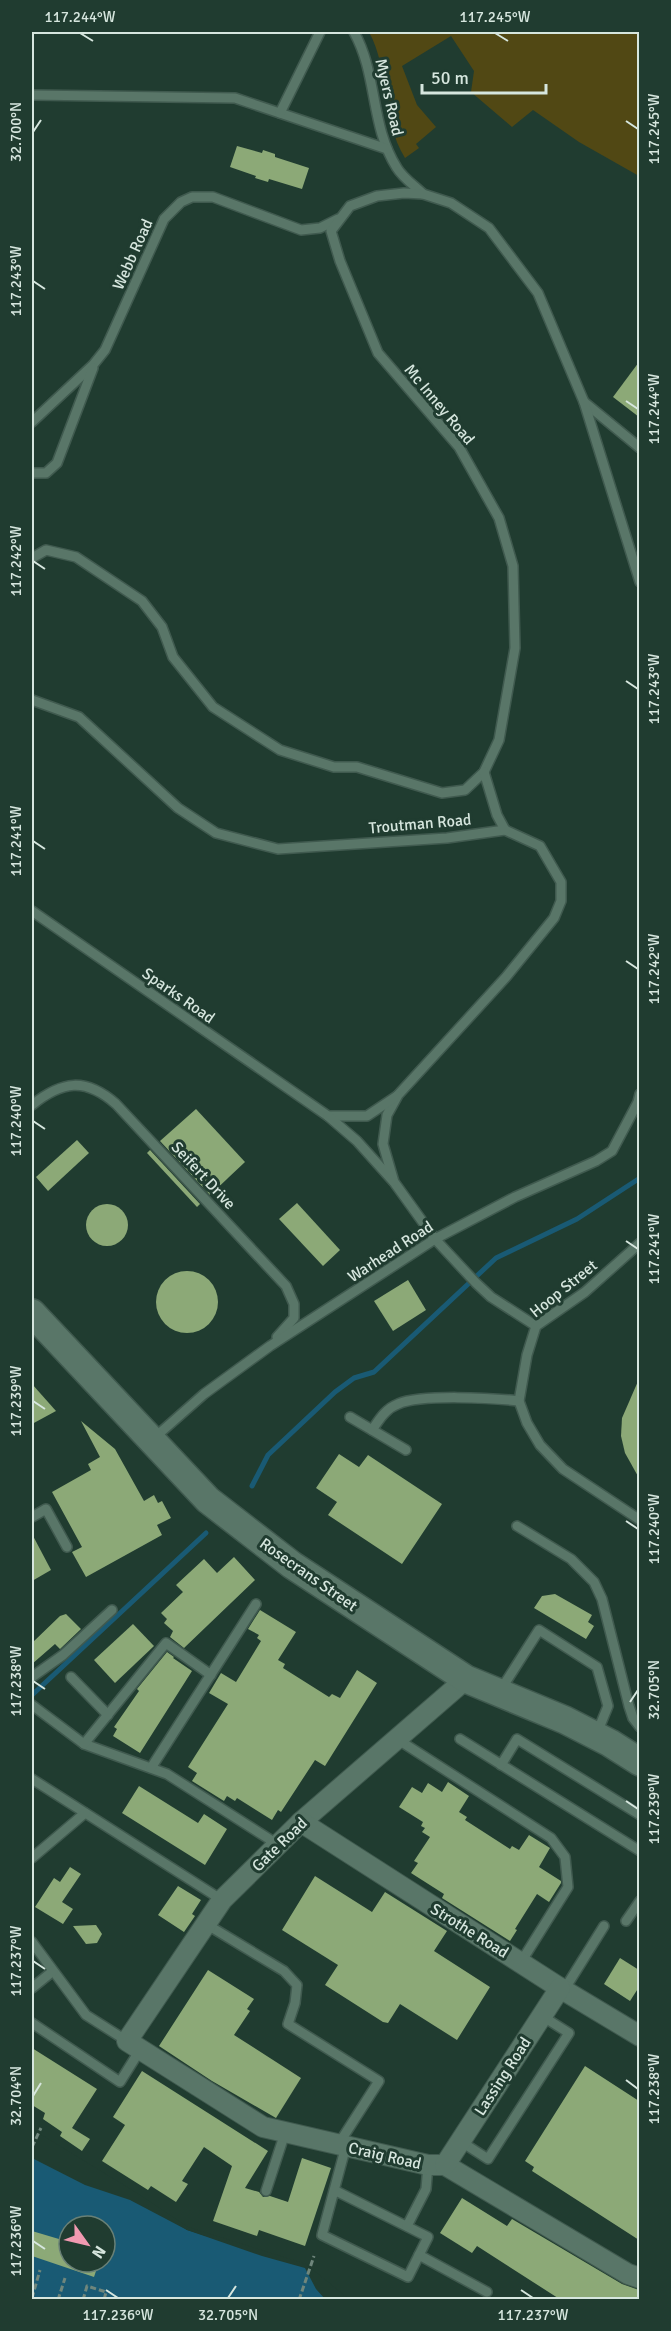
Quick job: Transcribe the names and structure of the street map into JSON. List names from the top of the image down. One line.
{"streets":{"street":["Rosecrans Street","Gate Road","Strothe Road","Lassing Road","Craig Road"],"lane":["Myers Road","Webb Road","Mc Inney Road","Troutman Road","Sparks Road","Seifert Drive","Warhead Road","Hoop Street"]},"crossings":[["Webb Road","Mc Inney Road"],["Seifert Drive","Warhead Road"],["Warhead Road","Rosecrans Street"],["Rosecrans Street","Gate Road"],["Gate Road","Strothe Road"],["Gate Road","Craig Road"],["Strothe Road","Lassing Road"],["Lassing Road","Craig Road"]],"scale_bar":"50 m","north":"bottom right","coordinates":["117.244°W","117.245°W","32.700°N","117.243°W","117.242°W","117.241°W","117.240°W","117.239°W","117.238°W","32.705°N","117.237°W","32.704°N","117.236°W"]}
